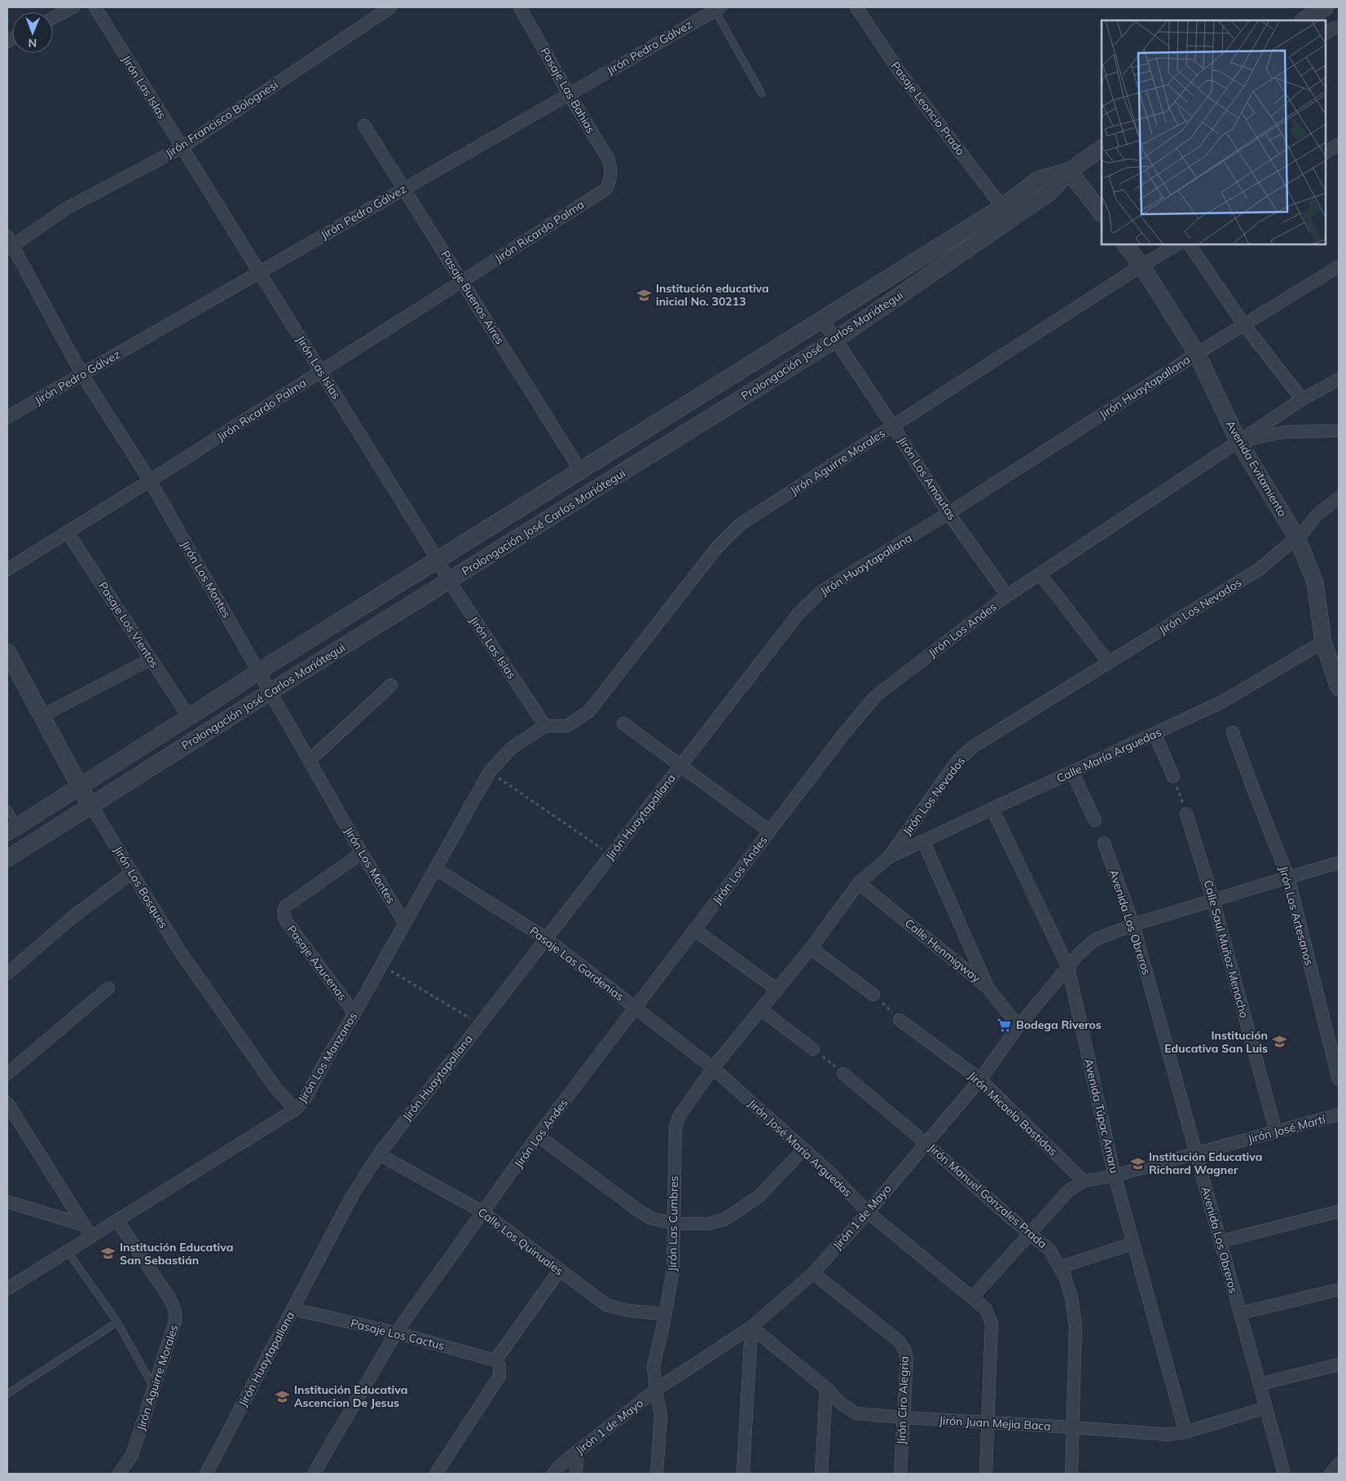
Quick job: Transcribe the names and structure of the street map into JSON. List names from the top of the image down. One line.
{"streets":{"street":["Jirón Pedro Gálvez","Jirón Las Islas","Pasaje Las Bahias","Pasaje Leoncio Prado","Jirón Francisco Bolognesi","Jirón Ricardo Palma","Pasaje Buenos Aires","Prolongación José Carlos Mariátegui","Jirón Huaytapallana","Jirón Aguirre Morales","Avenida Evitamiento","Jirón Los Amautas","Jirón Los Montes","Jirón Los Nevados","Pasaje Los Vientos","Jirón Los Andes","Calle María Arguedas","Jirón Los Bosques","Jirón Los Artesanos","Avenida Los Obreros","Calle Saul Muñoz Menacho","Calle Henmigway","Pasaje Azucenas","Pasaje Las Gardenias","Jirón Los Manzanos","Jirón Micaela Bastidas","Avenida Túpac Amaru","Jirón José Martí","Jirón José María Arguedas","Jirón Manuel Gonzales Prada","Jirón 1 de Mayo","Jirón Las Cumbres","Calle Los Quinuales","Pasaje Los Cactus","Jirón Ciro Alegria","Jirón Juan Mejia Baca"]},"crossings":[["Jirón Pedro Gálvez","Jirón Las Islas"],["Jirón Pedro Gálvez","Pasaje Las Bahias"],["Jirón Pedro Gálvez","Pasaje Buenos Aires"],["Jirón Pedro Gálvez","Jirón Los Montes"],["Jirón Las Islas","Jirón Francisco Bolognesi"],["Jirón Las Islas","Jirón Ricardo Palma"],["Jirón Las Islas","Prolongación José Carlos Mariátegui"],["Jirón Las Islas","Jirón Aguirre Morales"],["Jirón Las Islas","Jirón Los Manzanos"],["Pasaje Las Bahias","Jirón Ricardo Palma"],["Pasaje Leoncio Prado","Prolongación José Carlos Mariátegui"],["Jirón Francisco Bolognesi","Jirón Los Montes"],["Jirón Ricardo Palma","Pasaje Buenos Aires"],["Jirón Ricardo Palma","Jirón Los Montes"],["Jirón Ricardo Palma","Pasaje Los Vientos"],["Pasaje Buenos Aires","Prolongación José Carlos Mariátegui"],["Prolongación José Carlos Mariátegui","Jirón Los Amautas"],["Prolongación José Carlos Mariátegui","Jirón Los Montes"],["Prolongación José Carlos Mariátegui","Pasaje Los Vientos"],["Prolongación José Carlos Mariátegui","Jirón Los Bosques"],["Jirón Huaytapallana","Avenida Evitamiento"],["Jirón Huaytapallana","Jirón Los Amautas"],["Jirón Huaytapallana","Pasaje Las Gardenias"],["Jirón Huaytapallana","Calle Los Quinuales"],["Jirón Huaytapallana","Pasaje Los Cactus"],["Jirón Aguirre Morales","Avenida Evitamiento"],["Jirón Aguirre Morales","Jirón Los Amautas"],["Jirón Aguirre Morales","Jirón Los Manzanos"],["Avenida Evitamiento","Jirón Los Nevados"],["Avenida Evitamiento","Jirón Los Andes"],["Avenida Evitamiento","Calle María Arguedas"],["Jirón Los Amautas","Jirón Los Andes"],["Jirón Los Montes","Pasaje Azucenas"],["Jirón Los Montes","Jirón Los Manzanos"],["Jirón Los Nevados","Calle María Arguedas"],["Jirón Los Nevados","Calle Henmigway"],["Jirón Los Nevados","Pasaje Las Gardenias"],["Jirón Los Nevados","Jirón José María Arguedas"],["Jirón Los Nevados","Jirón Las Cumbres"],["Jirón Los Andes","Pasaje Las Gardenias"],["Jirón Los Andes","Calle Los Quinuales"],["Jirón Los Andes","Pasaje Los Cactus"],["Calle María Arguedas","Avenida Túpac Amaru"],["Jirón Los Bosques","Jirón Los Manzanos"],["Jirón Los Artesanos","Jirón 1 de Mayo"],["Avenida Los Obreros","Jirón José Martí"],["Avenida Los Obreros","Jirón 1 de Mayo"],["Avenida Los Obreros","Jirón Juan Mejia Baca"],["Calle Saul Muñoz Menacho","Jirón José Martí"],["Calle Saul Muñoz Menacho","Jirón 1 de Mayo"],["Calle Henmigway","Jirón 1 de Mayo"],["Pasaje Azucenas","Jirón Los Manzanos"],["Pasaje Las Gardenias","Jirón Los Manzanos"],["Pasaje Las Gardenias","Jirón José María Arguedas"],["Pasaje Las Gardenias","Jirón Las Cumbres"],["Jirón Micaela Bastidas","Jirón José Martí"],["Jirón Micaela Bastidas","Jirón 1 de Mayo"],["Avenida Túpac Amaru","Jirón José Martí"],["Avenida Túpac Amaru","Jirón 1 de Mayo"],["Avenida Túpac Amaru","Jirón Juan Mejia Baca"],["Jirón José Martí","Jirón José María Arguedas"],["Jirón José Martí","Jirón Manuel Gonzales Prada"],["Jirón José María Arguedas","Jirón 1 de Mayo"],["Jirón José María Arguedas","Jirón Las Cumbres"],["Jirón José María Arguedas","Jirón Juan Mejia Baca"],["Jirón Manuel Gonzales Prada","Jirón 1 de Mayo"],["Jirón Manuel Gonzales Prada","Jirón Juan Mejia Baca"],["Jirón 1 de Mayo","Jirón Las Cumbres"],["Jirón 1 de Mayo","Jirón Ciro Alegria"],["Jirón 1 de Mayo","Jirón Juan Mejia Baca"],["Jirón Las Cumbres","Calle Los Quinuales"],["Jirón Ciro Alegria","Jirón Juan Mejia Baca"]],"places":{"school or university":["Institución educativa inicial No. 30213","Institución Educativa San Luis","Institución Educativa Richard Wagner","Institución Educativa San Sebastián","Institución Educativa Ascencion De Jesus"],"supermarket":["Bodega Riveros"]},"north":"bottom"}
